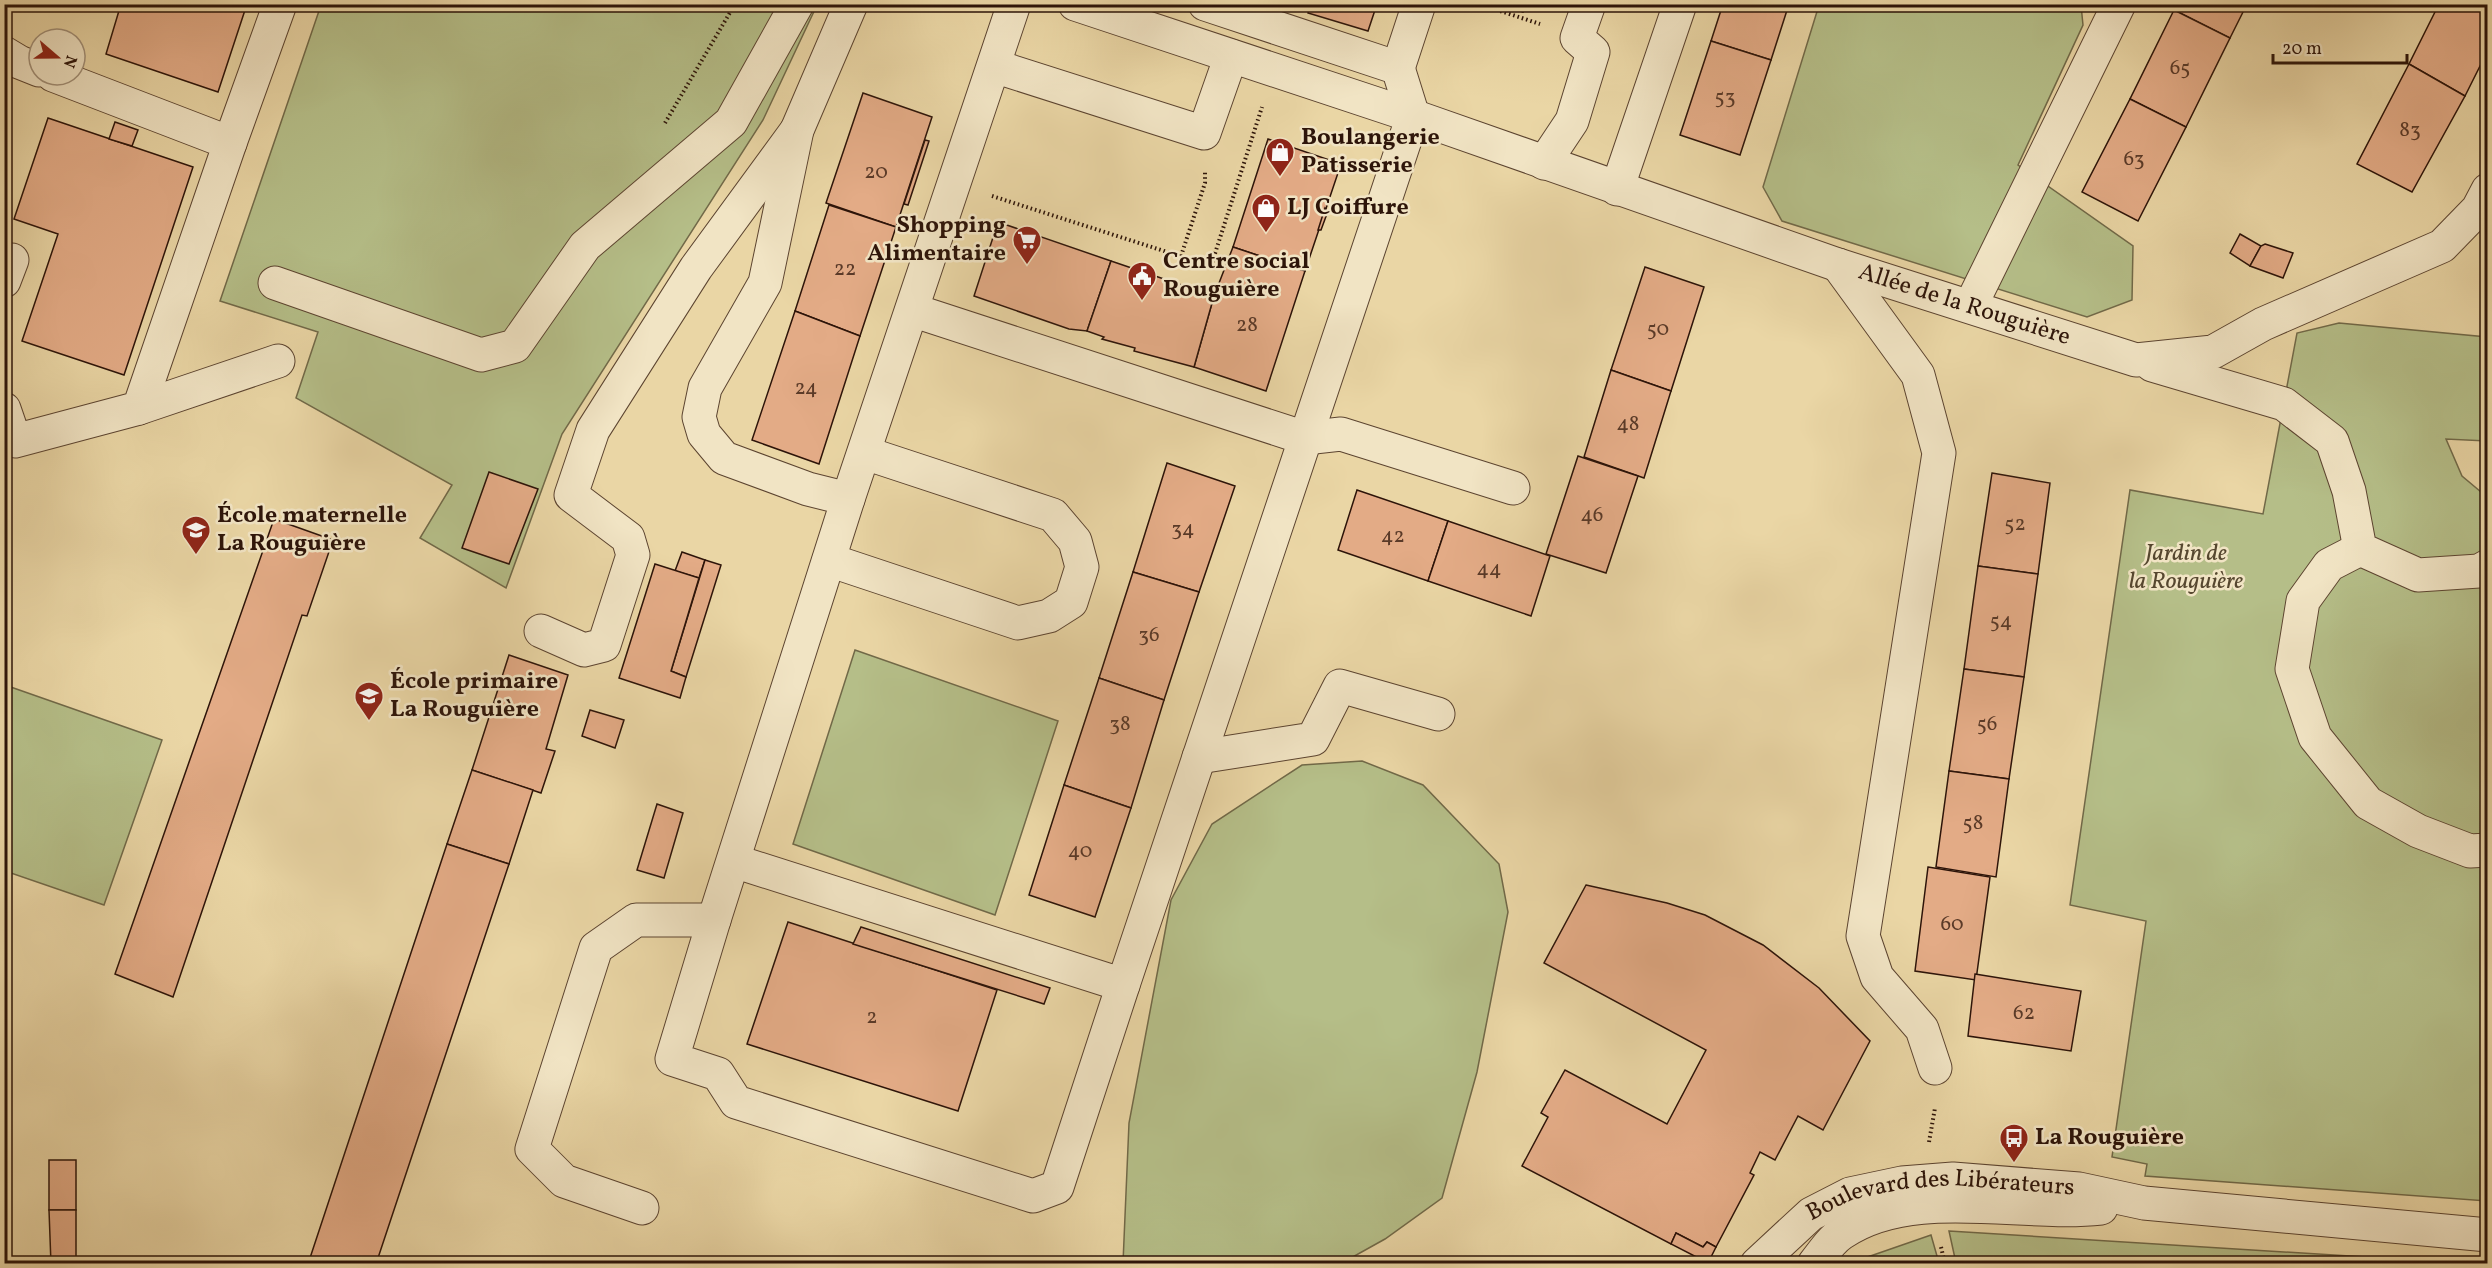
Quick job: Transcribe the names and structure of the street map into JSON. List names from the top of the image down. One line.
{"streets":{"street":["Allée de la Rouguière","Boulevard des Libérateurs"]},"parks":["Jardin de la Rouguière"],"places":{"shop":["Boulangerie Patisserie","LJ Coiffure"],"supermarket":["Shopping Alimentaire"],"public building":["Centre social Rouguière"],"school or university":["École maternelle La Rouguière","École primaire La Rouguière"],"bus stop":["La Rouguière"]},"house_numbers":["65","53","83","63","20","22","28","50","24","48","46","52","34","42","44","54","36","38","56","58","40","60","62","2"],"scale_bar":"20 m","north":"right"}
